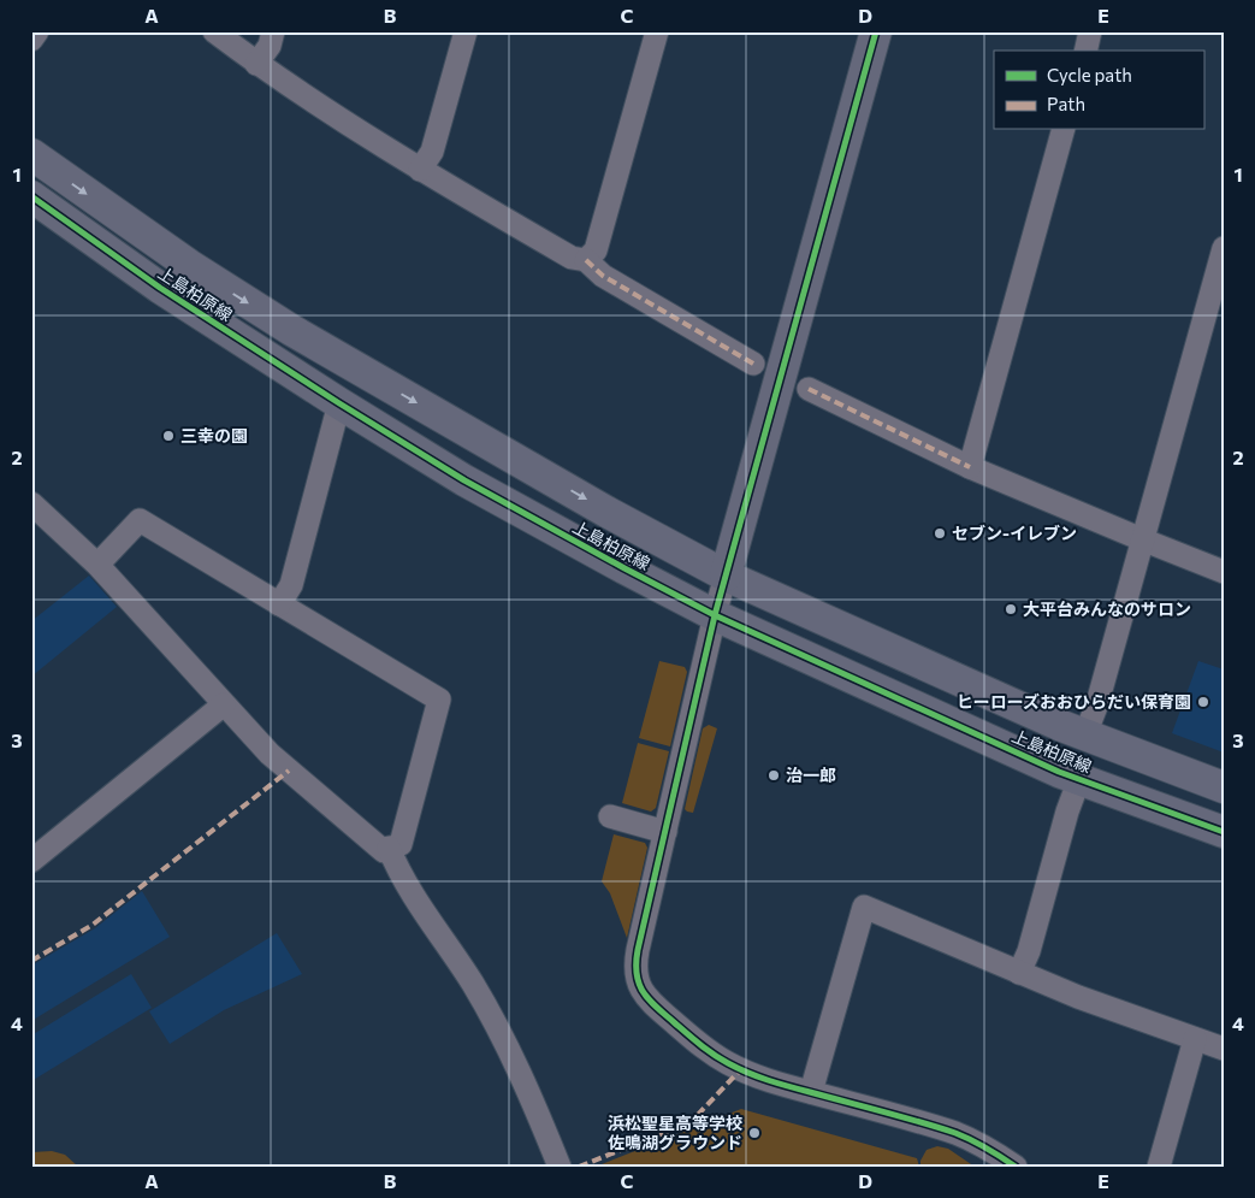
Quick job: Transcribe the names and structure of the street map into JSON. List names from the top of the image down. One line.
{"streets":{"street":["上島柏原線"]},"places":["三幸の園","セブン-イレブン","大平台みんなのサロン","ヒーローズおおひらだい保育園","治一郎","浜松聖星高等学校 佐鳴湖グラウンド"],"legend":["Cycle path","Path"],"grid":{"columns":["A","B","C","D","E"],"rows":["1","2","3","4"]}}
